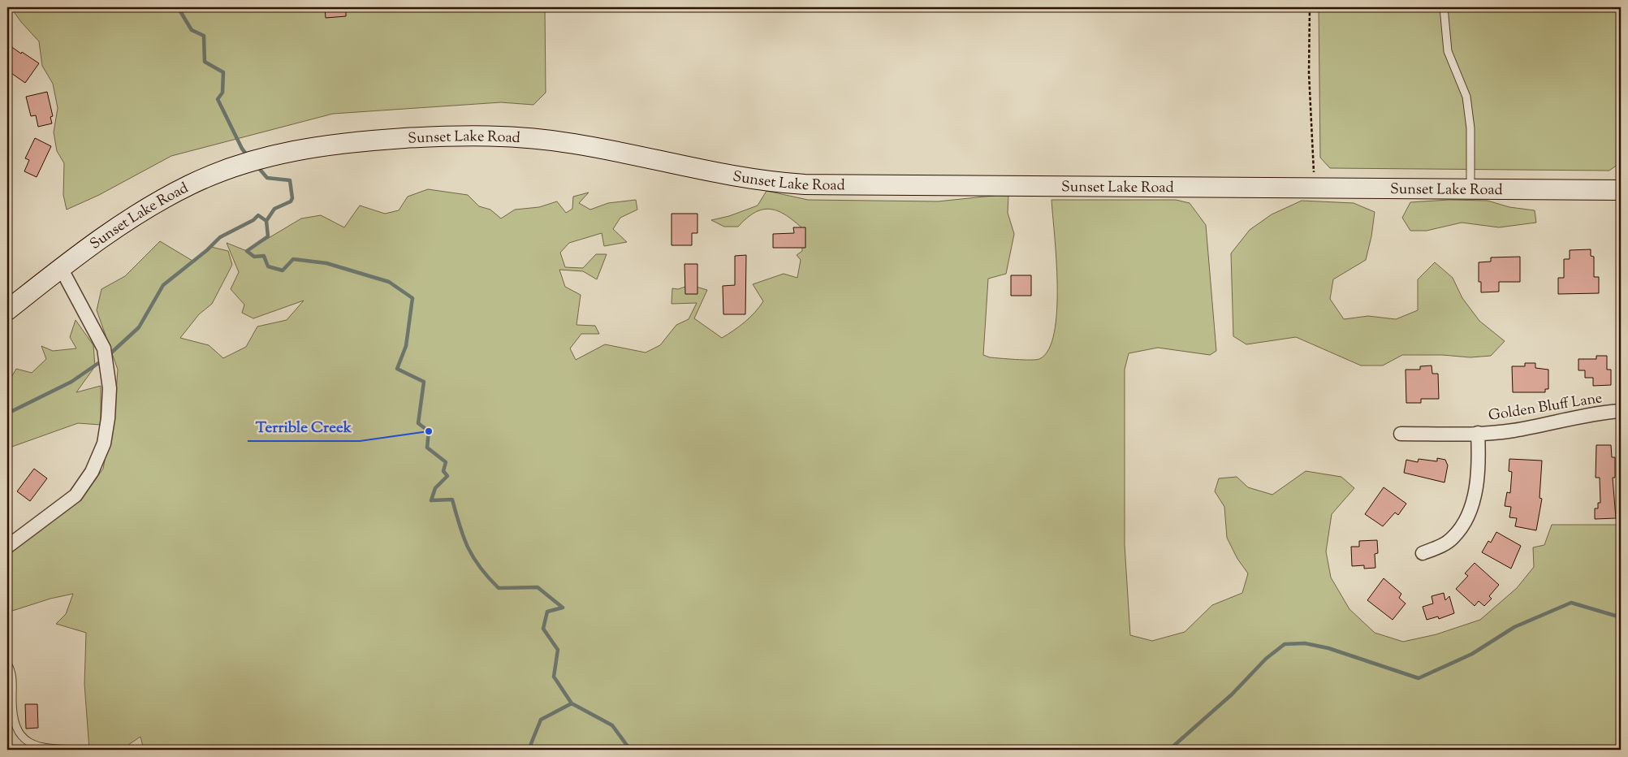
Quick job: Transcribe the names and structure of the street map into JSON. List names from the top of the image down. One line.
{"streets":{"main road":["Sunset Lake Road"],"street":["Golden Bluff Lane"]},"places":["Terrible Creek"]}
